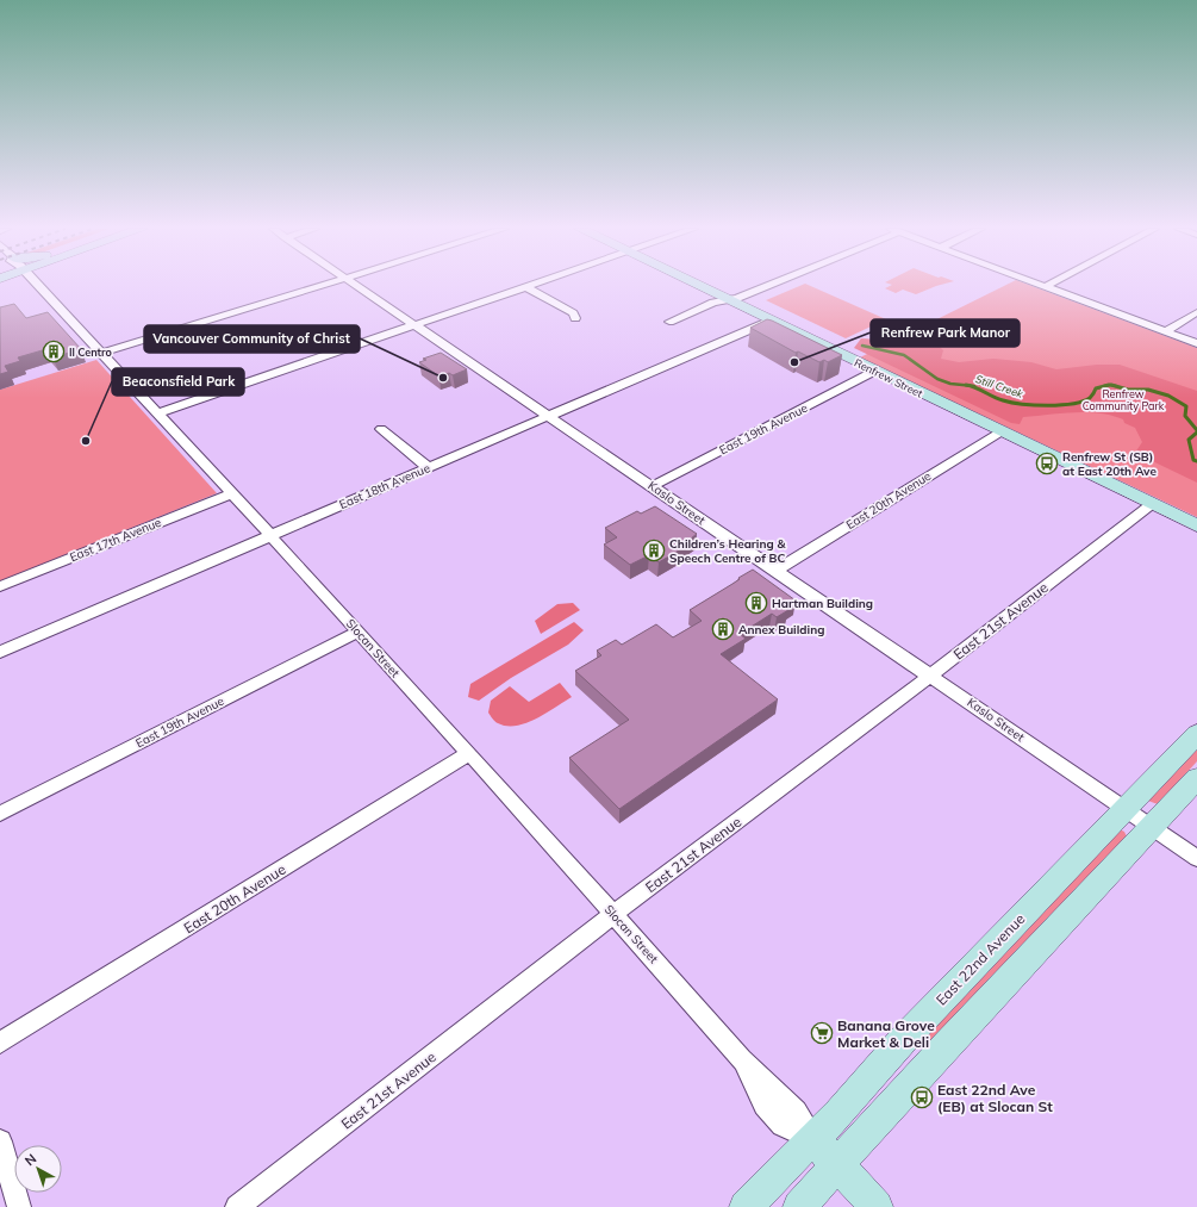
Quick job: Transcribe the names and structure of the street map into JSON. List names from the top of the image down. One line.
{"streets":{"street":["Renfrew Street","East 19th Avenue","East 18th Avenue","East 20th Avenue","Kaslo Street","East 17th Avenue","East 21st Avenue","Slocan Street","East 22nd Avenue"]},"crossings":[["Renfrew Street","East 19th Avenue"],["Renfrew Street","East 18th Avenue"],["Renfrew Street","East 20th Avenue"],["Renfrew Street","East 21st Avenue"],["East 19th Avenue","Kaslo Street"],["East 19th Avenue","Slocan Street"],["East 18th Avenue","Kaslo Street"],["East 18th Avenue","Slocan Street"],["East 20th Avenue","Kaslo Street"],["East 20th Avenue","Slocan Street"],["Kaslo Street","East 21st Avenue"],["Kaslo Street","East 22nd Avenue"],["East 17th Avenue","Slocan Street"],["East 21st Avenue","Slocan Street"],["Slocan Street","East 22nd Avenue"]],"water":["Still Creek"],"parks":["Renfrew Community Park"],"places":{"building":["Il Centro","Children’s Hearing & Speech Centre of BC","Hartman Building","Annex Building"],"other":["Renfrew Park Manor","Vancouver Community of Christ","Beaconsfield Park"],"bus stop":["Renfrew St (SB) at East 20th Ave","East 22nd Ave (EB) at Slocan St"],"supermarket":["Banana Grove Market & Deli"]},"north":"top left"}
